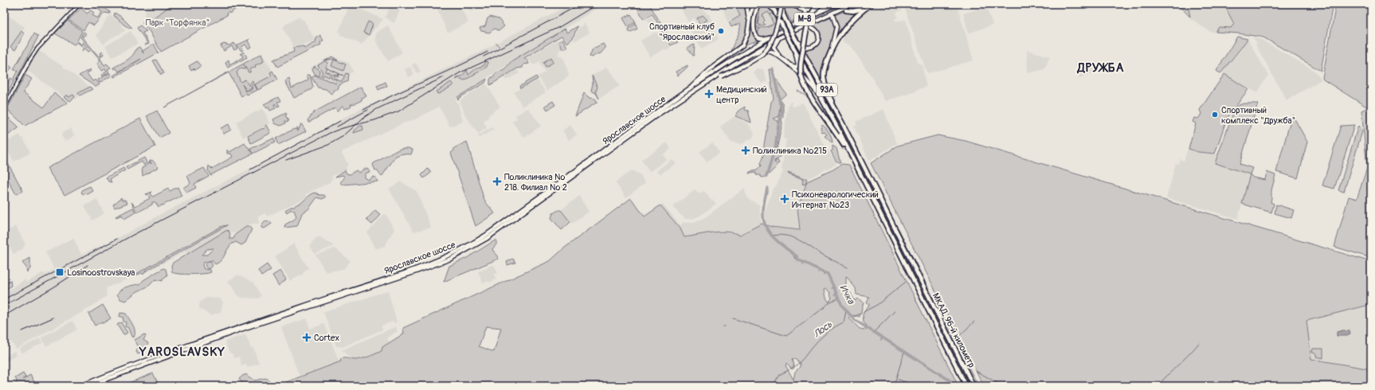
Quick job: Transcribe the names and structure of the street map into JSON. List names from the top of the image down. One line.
{"streets":{"highway":["93A","МКАД, 96-й километр"],"main road":["М-8","Ярославское шоссе"]},"crossings":[["М-8","Ярославское шоссе"],["93A","МКАД, 96-й километр"]],"districts":["ДРУЖБА","YAROSLAVSKY"],"water":["Ичка","Лось"],"parks":["Парк \"Торфянка\""],"places":{"other":["Спортивный клуб \"Ярославский\"","Спортивный комплекс \"Дружба\""],"health":["Медицинский центр","Поликлиника №215","Поликлиника № 218. Филиал № 2","Психоневрологический Интернат №23","Cortex"],"transit":["Losinoostrovskaya"]}}
